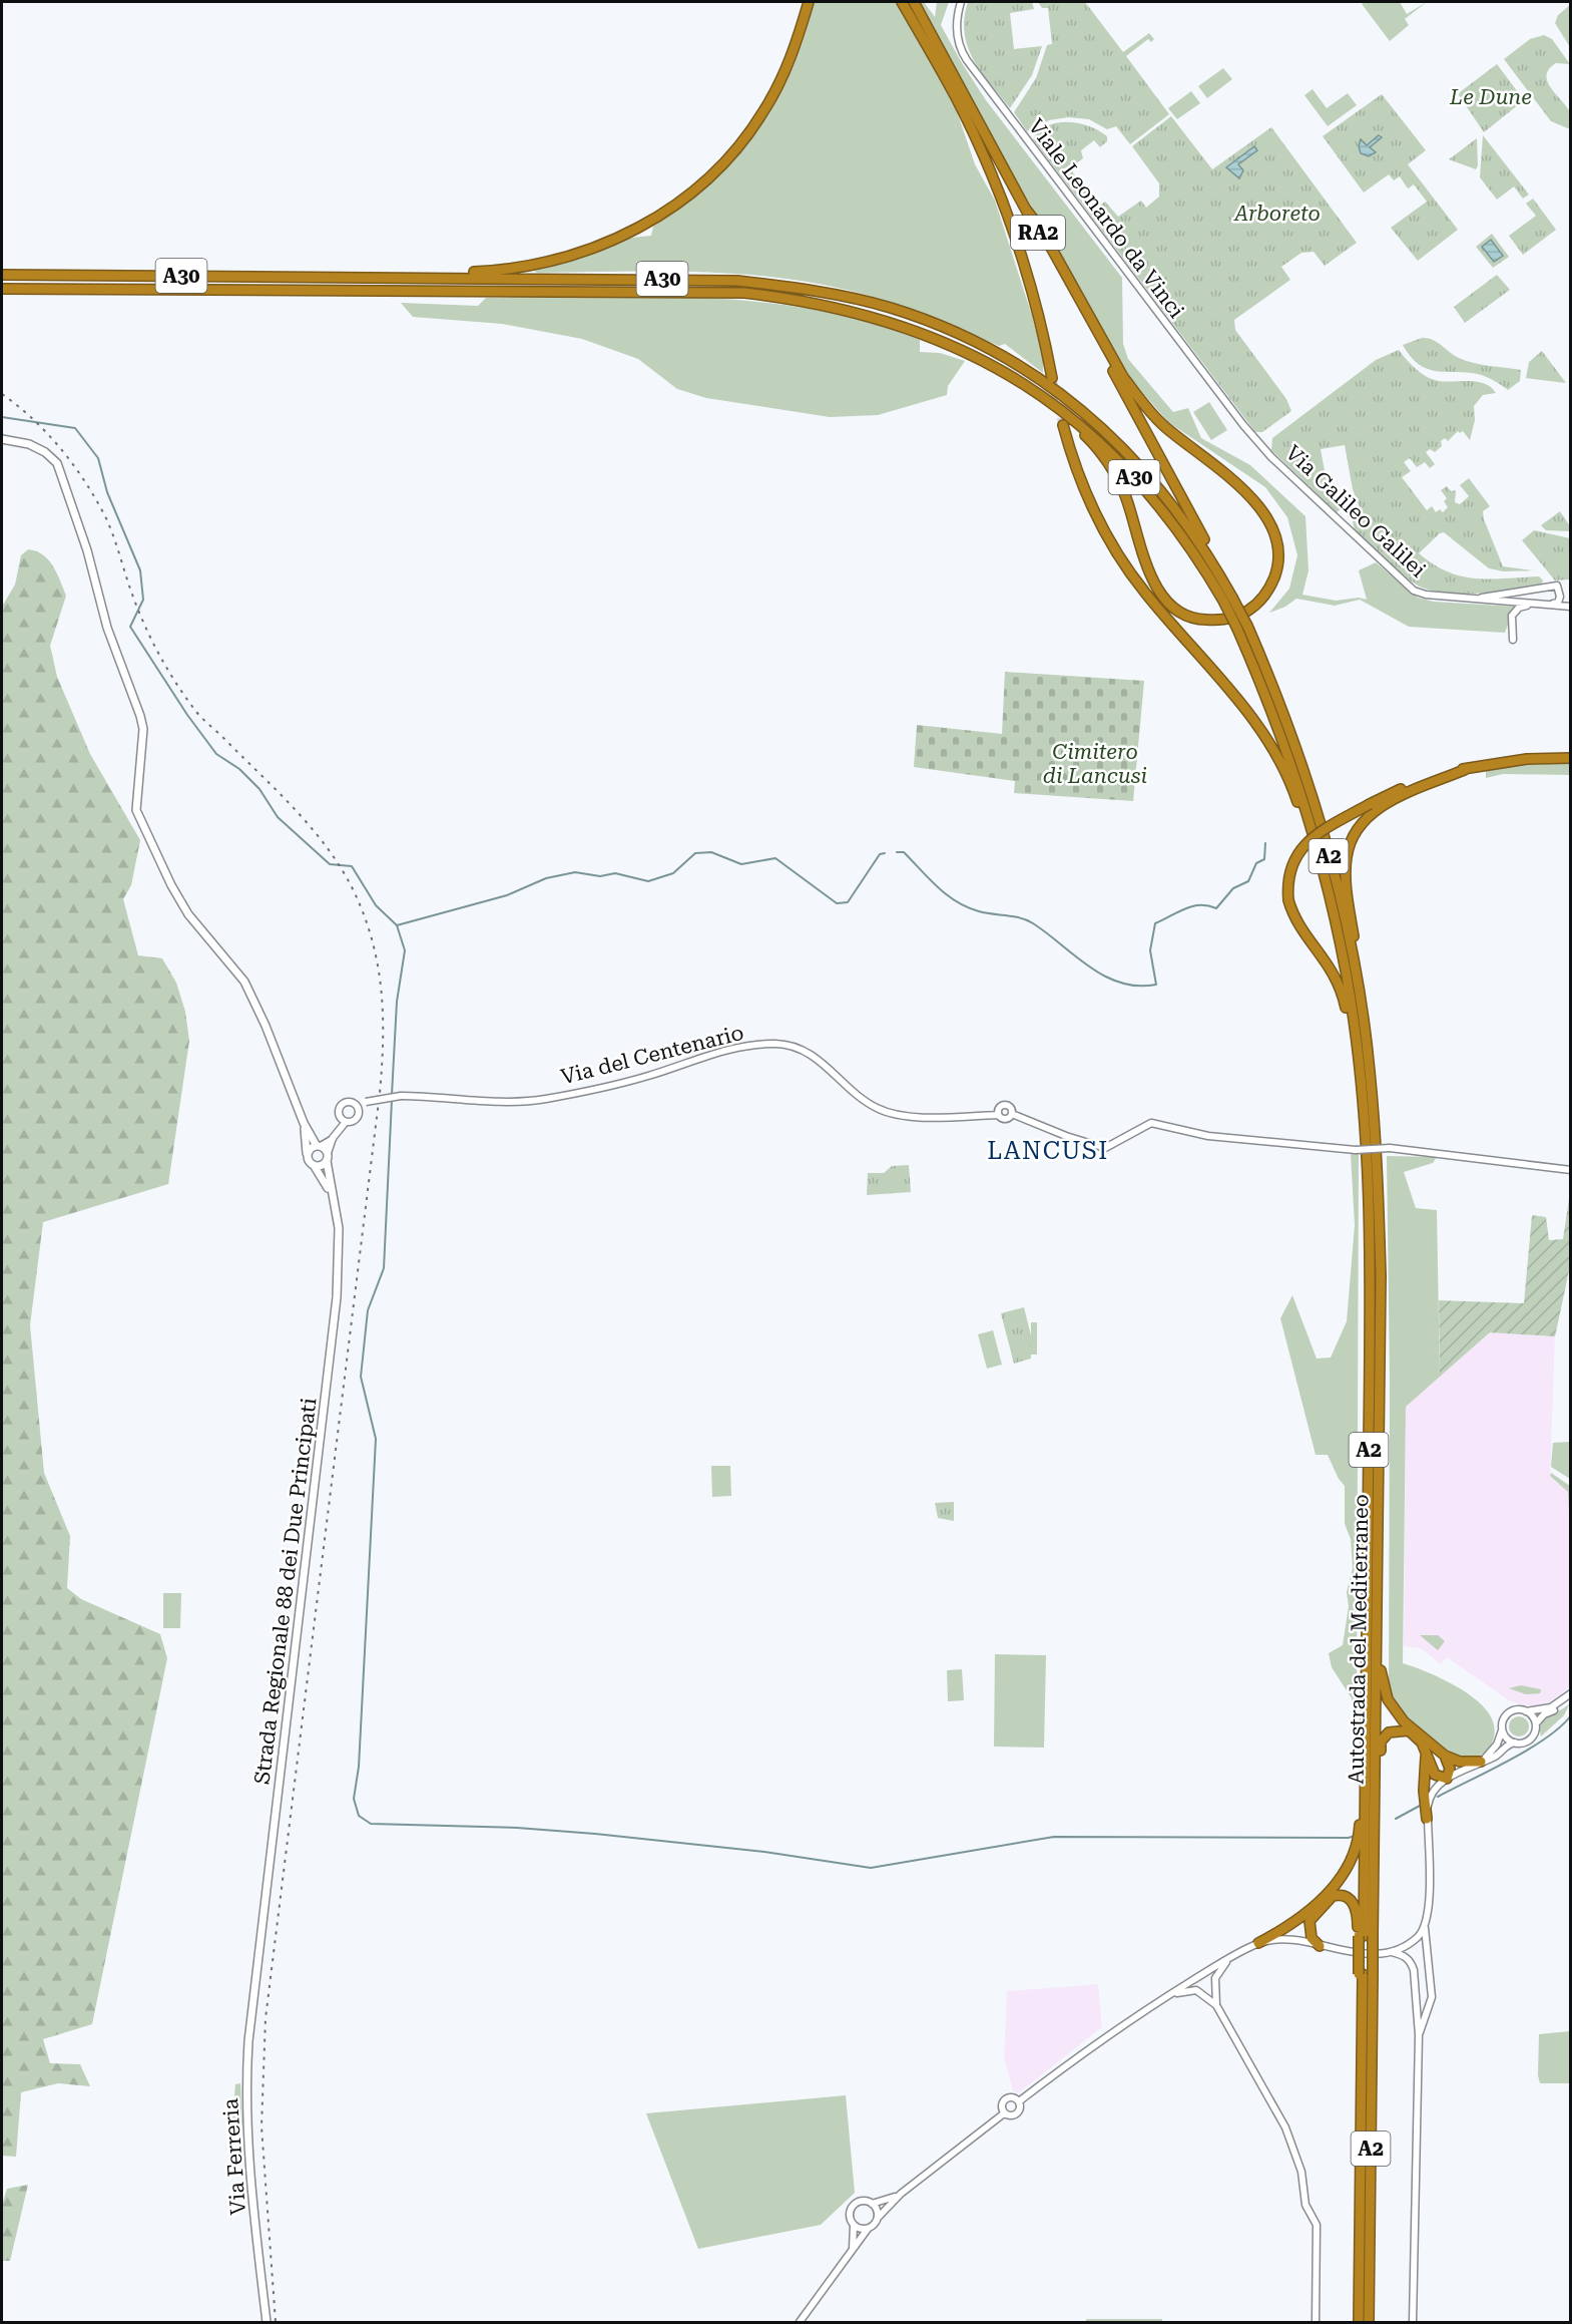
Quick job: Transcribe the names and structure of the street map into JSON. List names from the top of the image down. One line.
{"streets":{"highway":["RA2","A30","A2","Autostrada del Mediterraneo"],"main road":["Strada Regionale 88 dei Due Principati","Via Ferreria"],"street":["Viale Leonardo da Vinci","Via Galileo Galilei","Via del Centenario"]},"crossings":[["Viale Leonardo da Vinci","Via Galileo Galilei"],["RA2","A30"],["A30","Autostrada del Mediterraneo"],["Strada Regionale 88 dei Due Principati","Via Ferreria"]],"districts":["LANCUSI"],"parks":["Le Dune","Arboreto","Cimitero di Lancusi"]}
